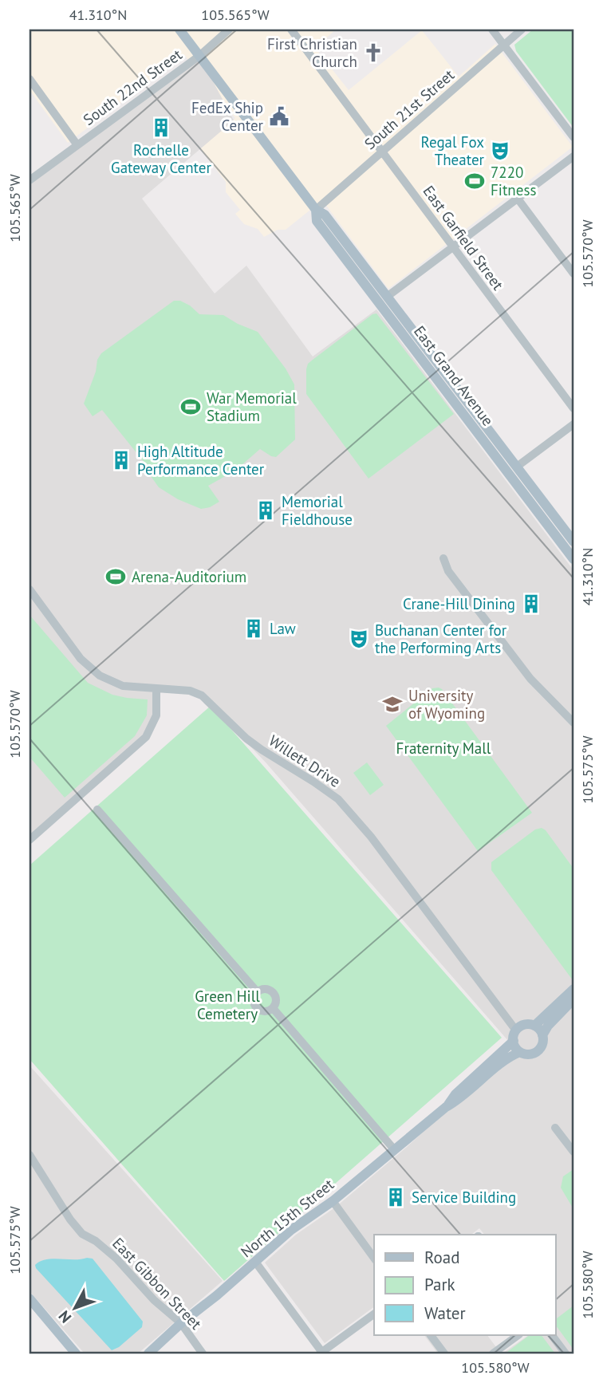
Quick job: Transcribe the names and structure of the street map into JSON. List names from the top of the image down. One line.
{"streets":{"main road":["East Grand Avenue","North 15th Street"],"street":["South 22nd Street","South 21st Street","East Garfield Street","Willett Drive","East Gibbon Street"]},"crossings":[["South 22nd Street","East Grand Avenue"],["South 21st Street","East Garfield Street"],["South 21st Street","East Grand Avenue"],["Willett Drive","North 15th Street"],["North 15th Street","East Gibbon Street"]],"parks":["Fraternity Mall","Green Hill Cemetery"],"places":{"church":["First Christian Church"],"public building":["FedEx Ship Center"],"building":["Rochelle Gateway Center","High Altitude Performance Center","Memorial Fieldhouse","Crane-Hill Dining","Law","Service Building"],"theatre":["Regal Fox Theater","Buchanan Center for the Performing Arts"],"sports":["7220 Fitness","War Memorial Stadium","Arena-Auditorium"],"school or university":["University of Wyoming"]},"legend":["Road","Park","Water"],"north":"bottom left","coordinates":["41.310°N","105.565°W","105.570°W","105.575°W","105.580°W"]}
